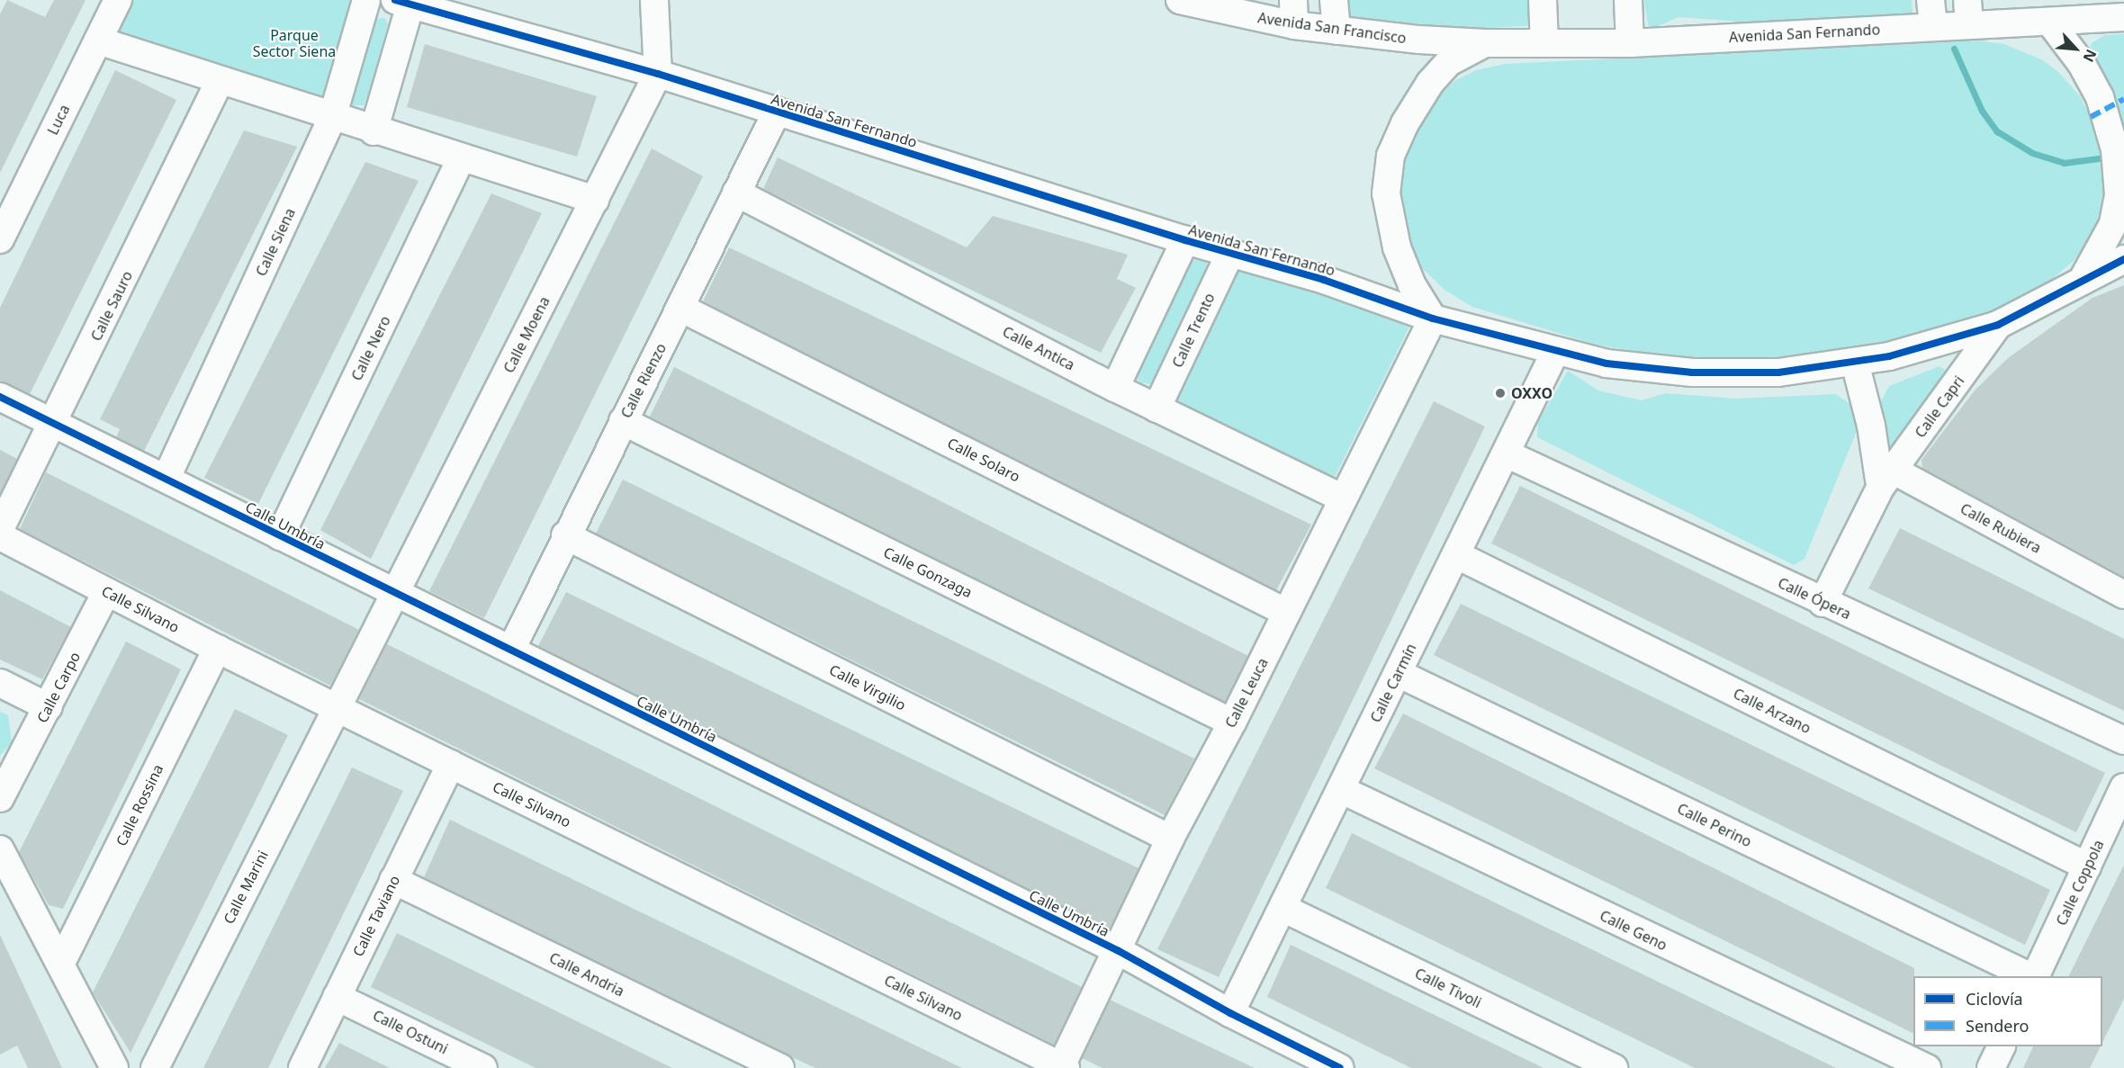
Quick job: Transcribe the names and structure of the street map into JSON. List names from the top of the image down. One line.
{"streets":{"street":["Avenida San Francisco","Avenida San Fernando","Luca","Calle Siena","Calle Sauro","Calle Trento","Calle Moena","Calle Nero","Calle Antica","Calle Rienzo","Calle Capri","Calle Solaro","Calle Umbría","Calle Rubiera","Calle Gonzaga","Calle Ópera","Calle Silvano","Calle Carmín","Calle Carpo","Calle Virgilio","Calle Leuca","Calle Arzano","Calle Rossina","Calle Perino","Calle Coppola","Calle Marini","Calle Taviano","Calle Geno","Calle Andria","Calle Tivoli","Calle Ostuni"]},"crossings":[["Avenida San Francisco","Avenida San Fernando"],["Avenida San Fernando","Calle Trento"],["Avenida San Fernando","Calle Moena"],["Avenida San Fernando","Calle Rienzo"],["Avenida San Fernando","Calle Capri"],["Avenida San Fernando","Calle Carmín"],["Avenida San Fernando","Calle Leuca"],["Calle Siena","Calle Umbría"],["Calle Sauro","Calle Umbría"],["Calle Trento","Calle Antica"],["Calle Moena","Calle Umbría"],["Calle Moena","Calle Silvano"],["Calle Moena","Calle Marini"],["Calle Nero","Calle Umbría"],["Calle Antica","Calle Rienzo"],["Calle Antica","Calle Leuca"],["Calle Rienzo","Calle Solaro"],["Calle Rienzo","Calle Umbría"],["Calle Rienzo","Calle Gonzaga"],["Calle Rienzo","Calle Virgilio"],["Calle Capri","Calle Rubiera"],["Calle Capri","Calle Ópera"],["Calle Solaro","Calle Leuca"],["Calle Umbría","Calle Carmín"],["Calle Umbría","Calle Leuca"],["Calle Gonzaga","Calle Leuca"],["Calle Ópera","Calle Carmín"],["Calle Silvano","Calle Carpo"],["Calle Silvano","Calle Leuca"],["Calle Silvano","Calle Rossina"],["Calle Silvano","Calle Marini"],["Calle Silvano","Calle Taviano"],["Calle Carmín","Calle Arzano"],["Calle Carmín","Calle Perino"],["Calle Carmín","Calle Geno"],["Calle Carmín","Calle Tivoli"],["Calle Virgilio","Calle Leuca"],["Calle Arzano","Calle Coppola"],["Calle Taviano","Calle Andria"],["Calle Taviano","Calle Ostuni"]],"parks":["Parque Sector Siena"],"places":["OXXO"],"legend":["Ciclovía","Sendero"],"north":"bottom right"}
